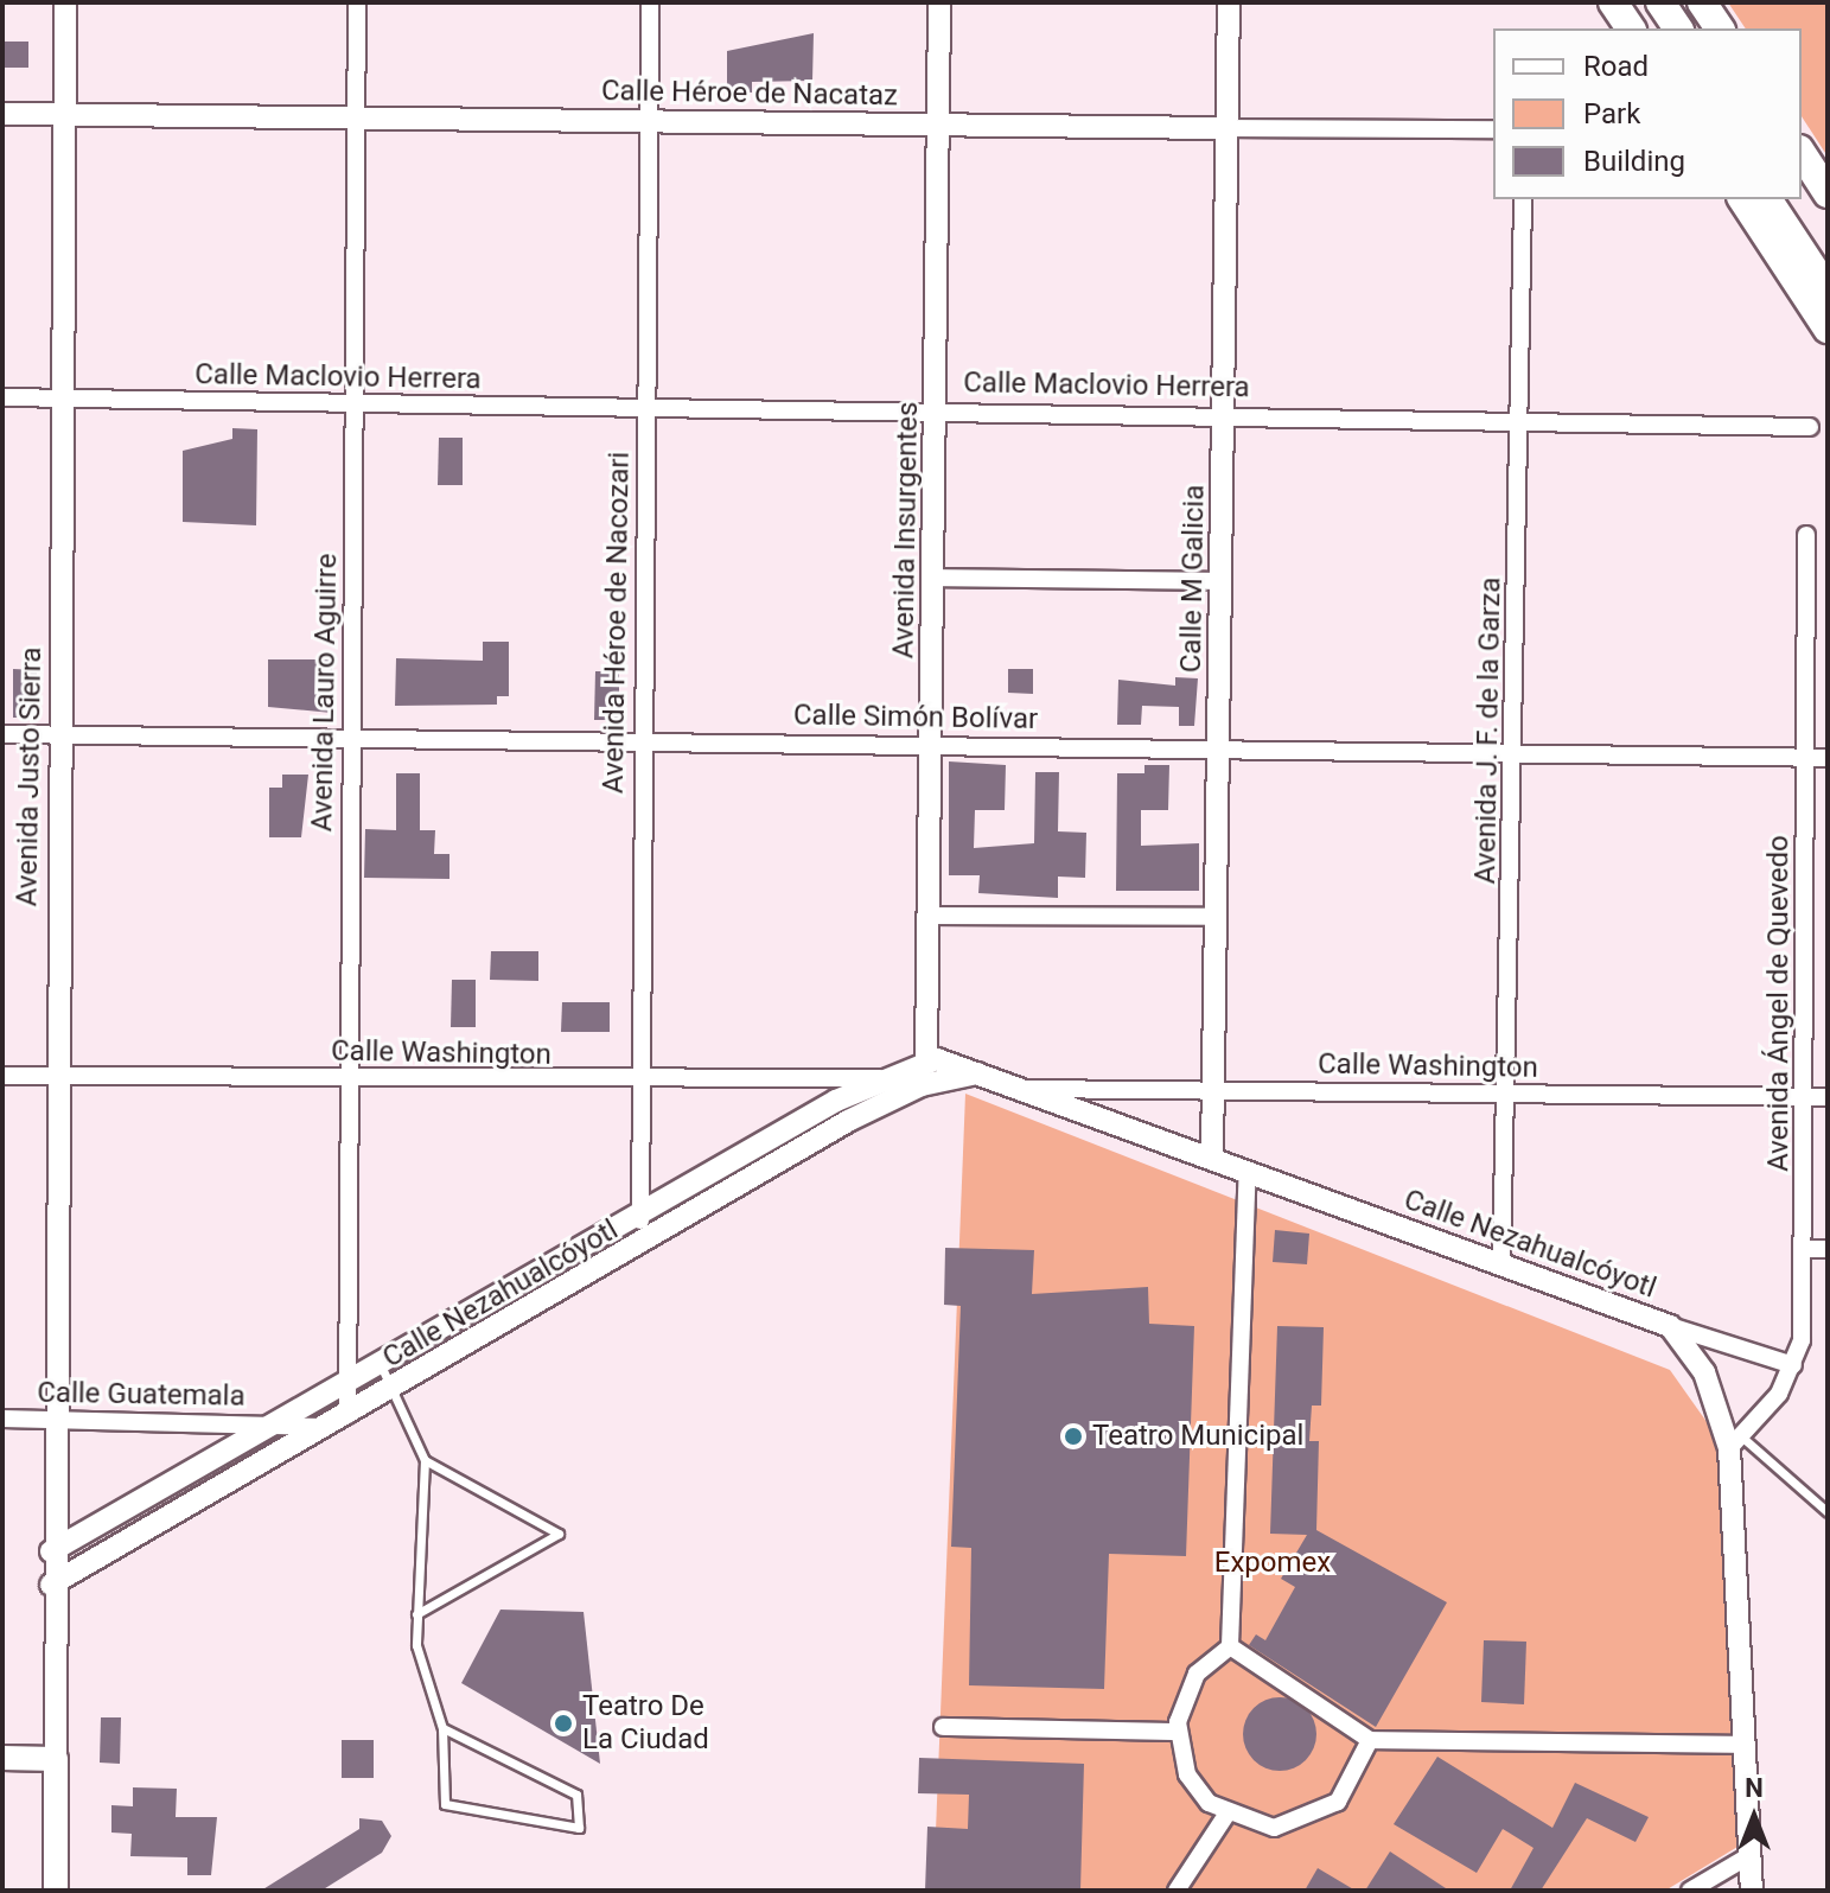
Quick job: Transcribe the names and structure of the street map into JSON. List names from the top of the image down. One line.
{"streets":{"street":["Calle Héroe de Nacataz","Calle Maclovio Herrera","Avenida Insurgentes","Calle M Galicia","Avenida Héroe de Nacozari","Avenida Lauro Aguirre","Calle Simón Bolívar","Avenida J. F. de la Garza","Avenida Justo Sierra","Avenida Ángel de Quevedo","Calle Washington","Calle Nezahualcóyotl","Calle Guatemala"]},"crossings":[["Calle Héroe de Nacataz","Avenida Insurgentes"],["Calle Héroe de Nacataz","Calle M Galicia"],["Calle Héroe de Nacataz","Avenida Héroe de Nacozari"],["Calle Héroe de Nacataz","Avenida Lauro Aguirre"],["Calle Héroe de Nacataz","Avenida Justo Sierra"],["Calle Maclovio Herrera","Avenida Insurgentes"],["Calle Maclovio Herrera","Calle M Galicia"],["Calle Maclovio Herrera","Avenida Héroe de Nacozari"],["Calle Maclovio Herrera","Avenida Lauro Aguirre"],["Calle Maclovio Herrera","Avenida J. F. de la Garza"],["Calle Maclovio Herrera","Avenida Justo Sierra"],["Avenida Insurgentes","Calle Simón Bolívar"],["Avenida Insurgentes","Calle Nezahualcóyotl"],["Calle M Galicia","Calle Simón Bolívar"],["Calle M Galicia","Calle Washington"],["Calle M Galicia","Calle Nezahualcóyotl"],["Avenida Héroe de Nacozari","Calle Simón Bolívar"],["Avenida Héroe de Nacozari","Calle Washington"],["Avenida Héroe de Nacozari","Calle Nezahualcóyotl"],["Avenida Lauro Aguirre","Calle Simón Bolívar"],["Avenida Lauro Aguirre","Calle Washington"],["Avenida Lauro Aguirre","Calle Nezahualcóyotl"],["Calle Simón Bolívar","Avenida J. F. de la Garza"],["Calle Simón Bolívar","Avenida Justo Sierra"],["Calle Simón Bolívar","Avenida Ángel de Quevedo"],["Avenida J. F. de la Garza","Calle Washington"],["Avenida J. F. de la Garza","Calle Nezahualcóyotl"],["Avenida Justo Sierra","Calle Washington"],["Avenida Justo Sierra","Calle Nezahualcóyotl"],["Avenida Justo Sierra","Calle Guatemala"],["Avenida Ángel de Quevedo","Calle Washington"],["Calle Washington","Calle Nezahualcóyotl"],["Calle Nezahualcóyotl","Calle Guatemala"]],"parks":["Expomex"],"places":["Teatro Municipal","Teatro De La Ciudad"],"legend":["Road","Park","Building"],"north":"top"}
